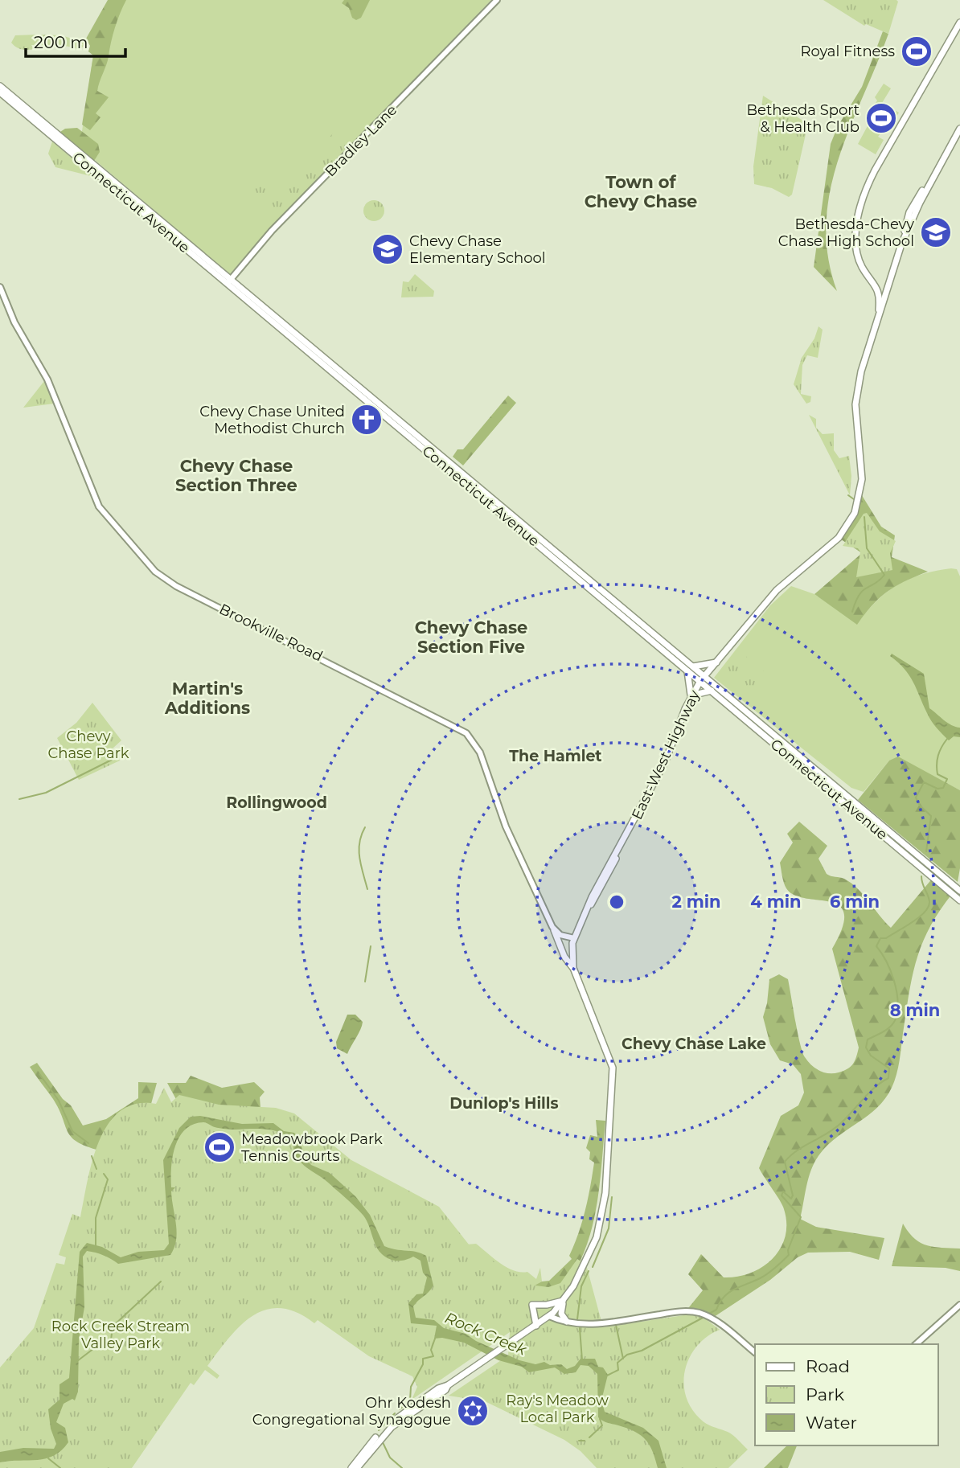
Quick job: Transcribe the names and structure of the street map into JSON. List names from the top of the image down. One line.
{"streets":{"main road":["Bradley Lane","Connecticut Avenue","Brookville Road","East-West Highway"]},"crossings":[["Bradley Lane","Connecticut Avenue"],["Connecticut Avenue","East-West Highway"]],"districts":["Town of Chevy Chase","Chevy Chase Section Three","Chevy Chase Section Five","Martin's Additions","The Hamlet","Rollingwood","Chevy Chase Lake","Dunlop's Hills"],"water":["Rock Creek"],"parks":["Chevy Chase Park","Rock Creek Stream Valley Park","Ray's Meadow Local Park"],"places":{"sports":["Royal Fitness","Bethesda Sport & Health Club","Meadowbrook Park Tennis Courts"],"school or university":["Bethesda-Chevy Chase High School","Chevy Chase Elementary School"],"church":["Chevy Chase United Methodist Church"],"synagogue":["Ohr Kodesh Congregational Synagogue"]},"legend":["Road","Park","Water"],"scale_bar":"200 m","rings":["2 min","4 min","6 min","8 min"]}
